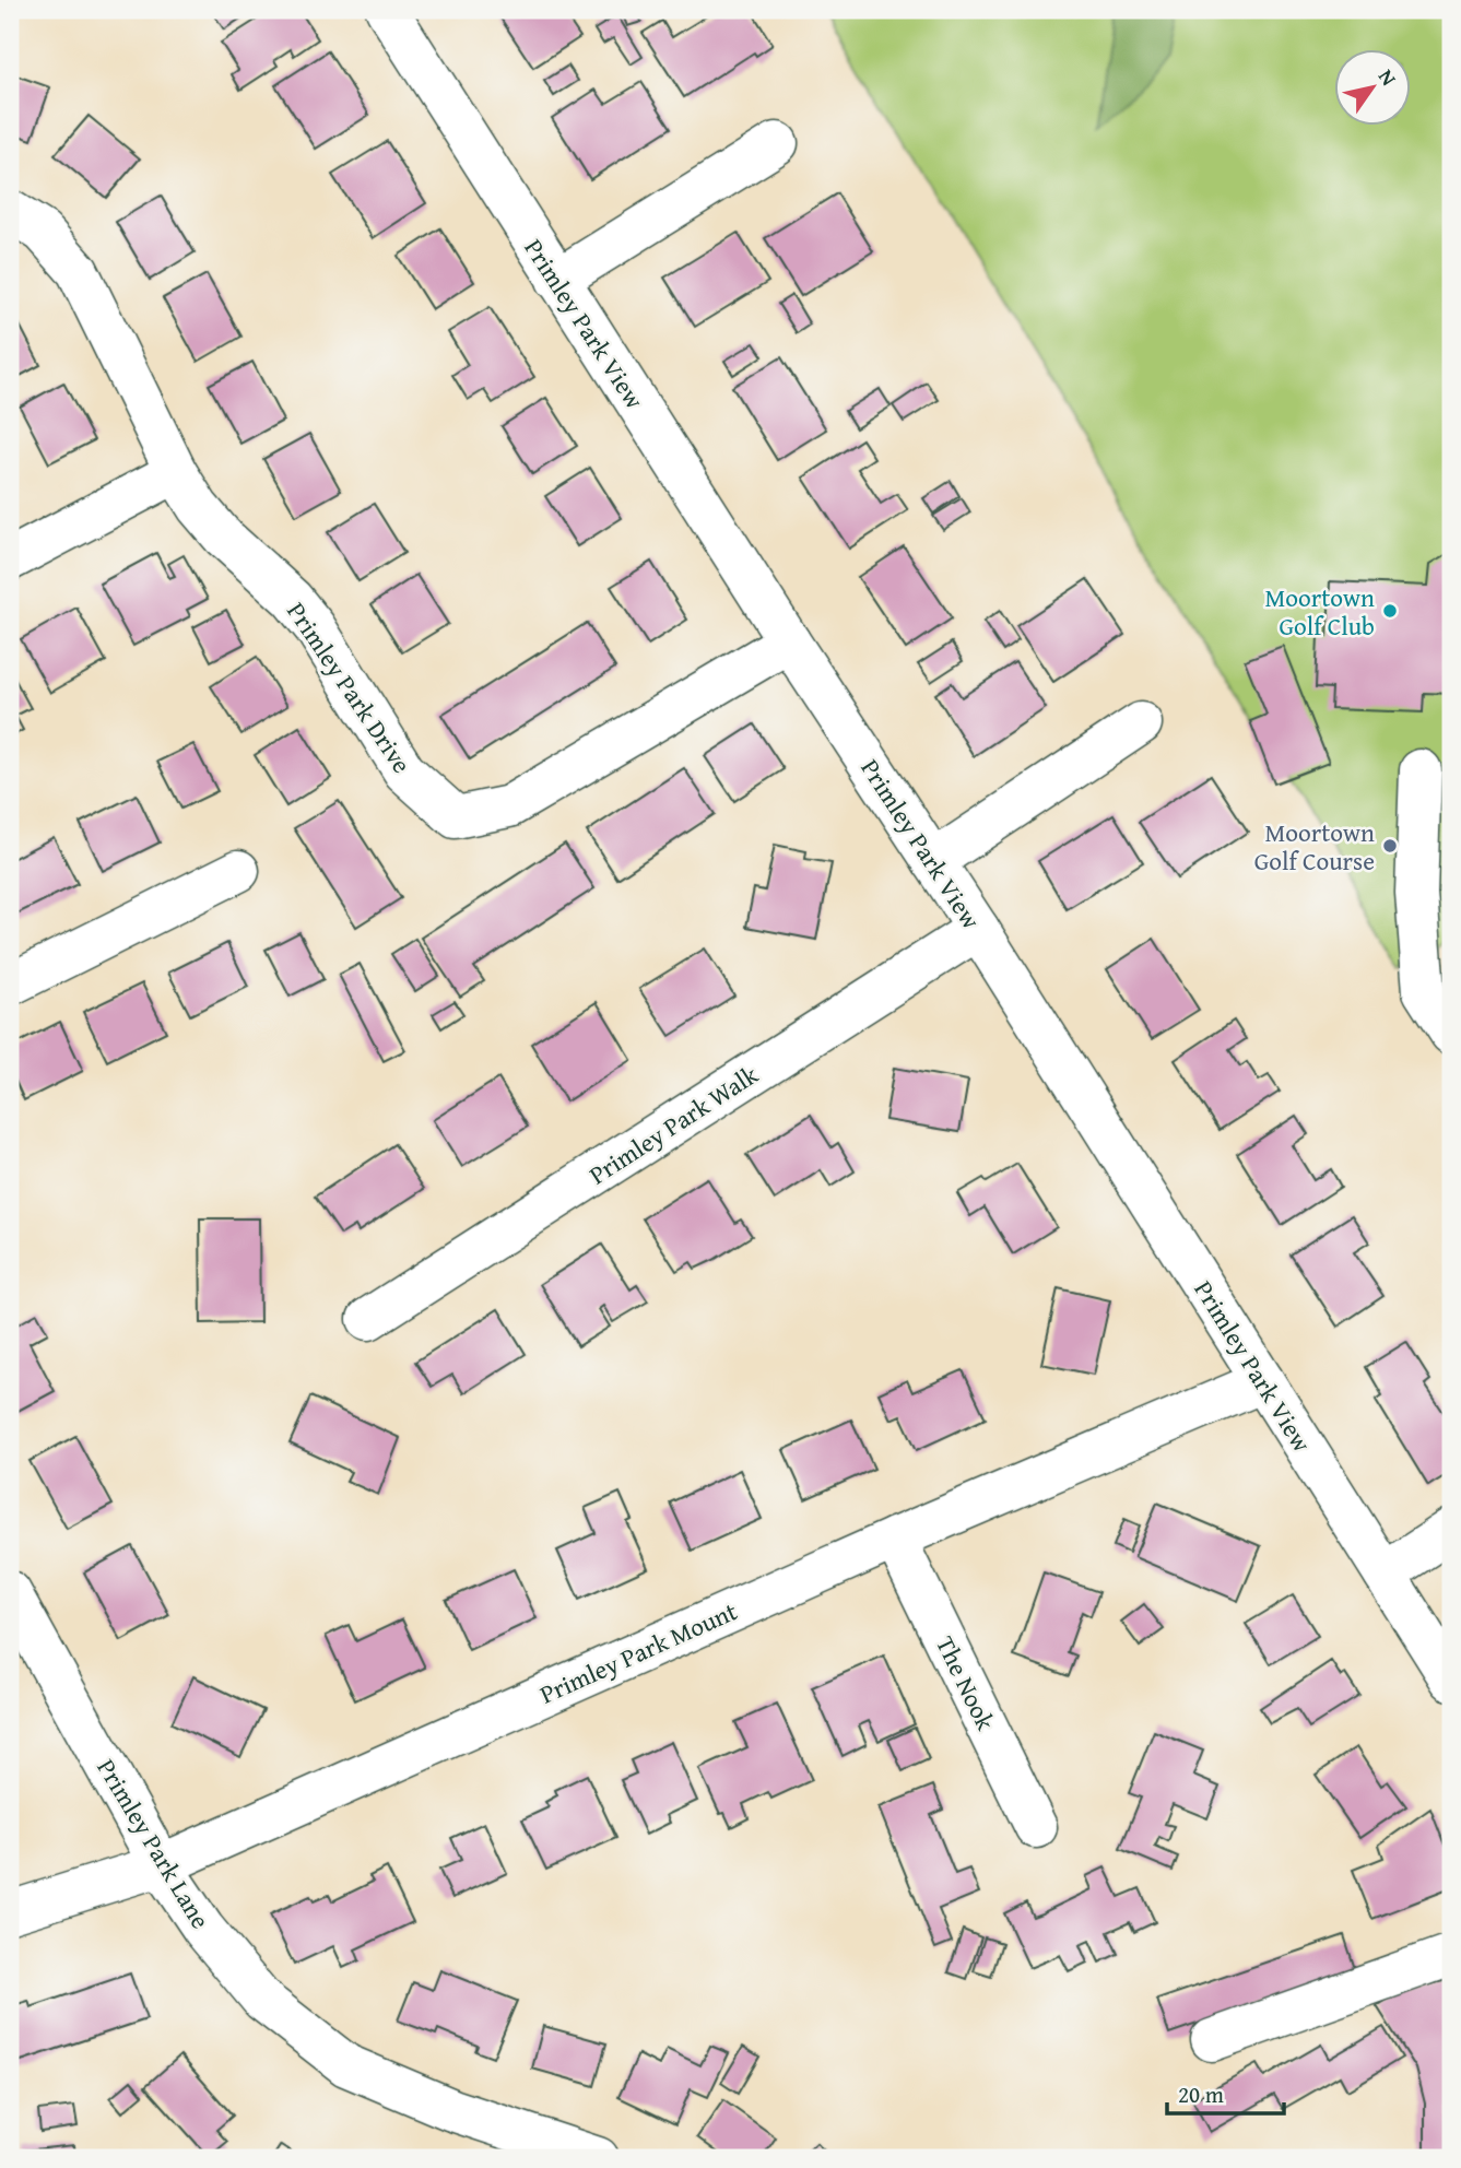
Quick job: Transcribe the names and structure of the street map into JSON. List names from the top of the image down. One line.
{"streets":{"street":["Primley Park View","Primley Park Drive","Primley Park Walk","Primley Park Mount","The Nook","Primley Park Lane"]},"crossings":[["Primley Park View","Primley Park Drive"],["Primley Park View","Primley Park Walk"],["Primley Park View","Primley Park Mount"],["Primley Park Mount","The Nook"],["Primley Park Mount","Primley Park Lane"]],"places":["Moortown Golf Club","Moortown Golf Course"],"scale_bar":"20 m","north":"top right"}
